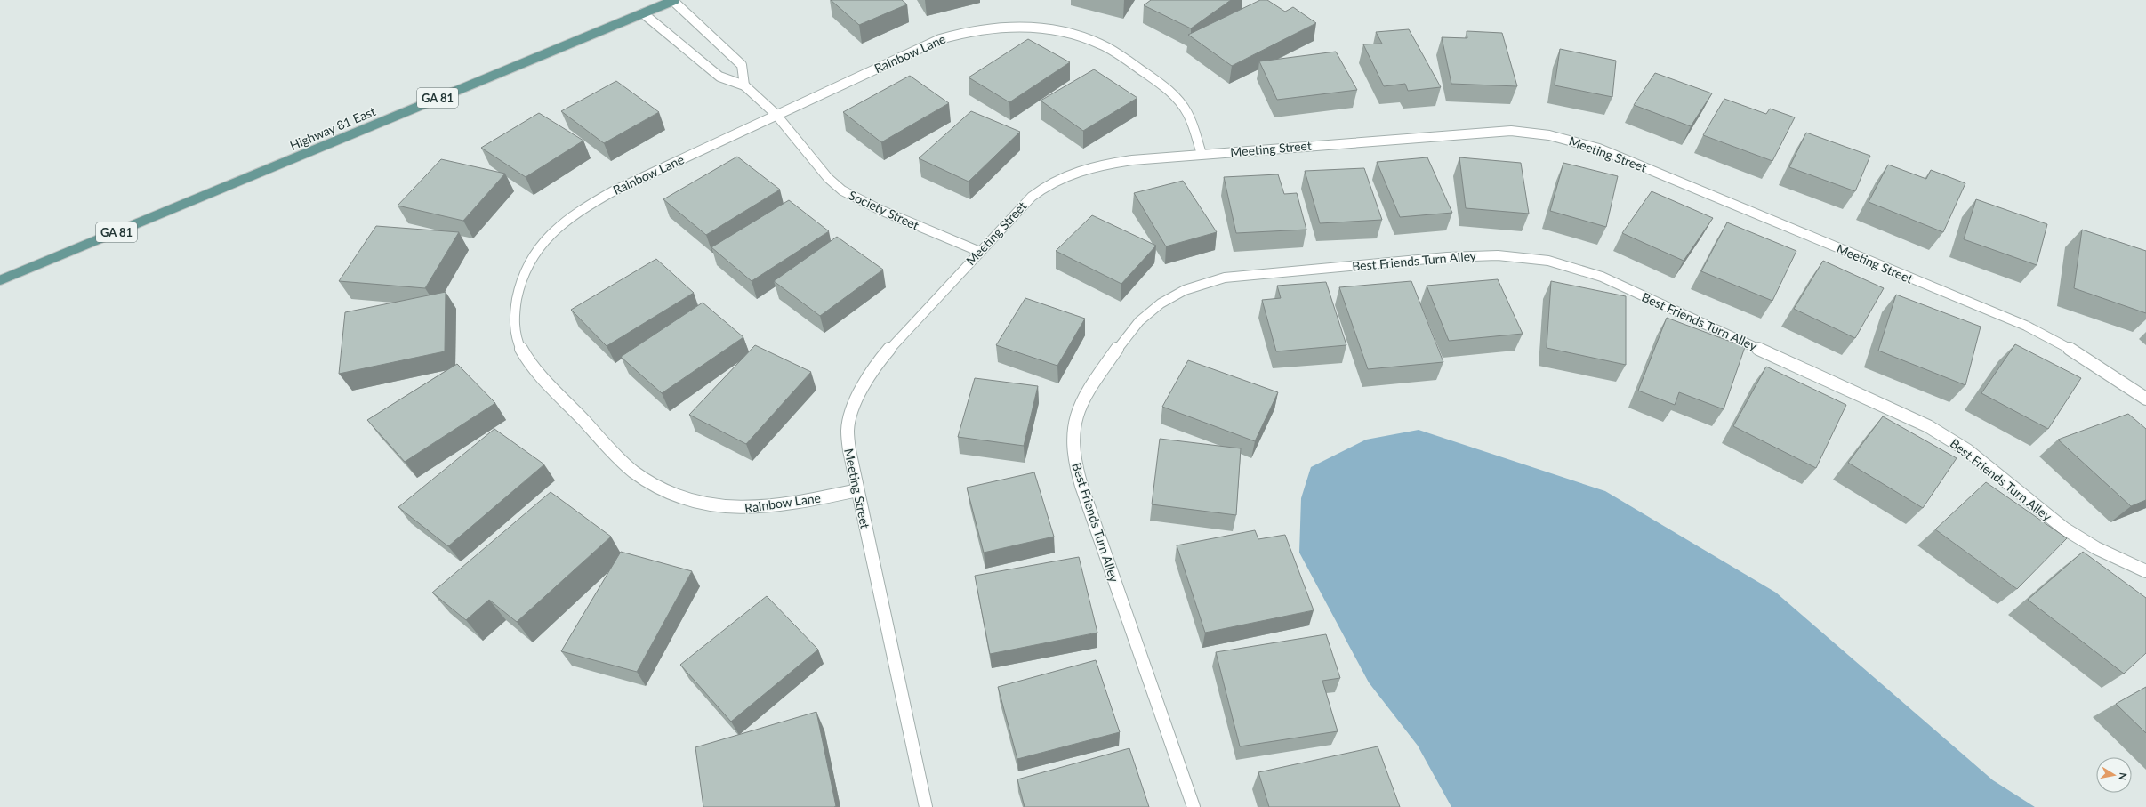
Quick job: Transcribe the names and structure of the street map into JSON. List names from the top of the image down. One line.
{"streets":{"main road":["GA 81","Highway 81 East"],"street":["Rainbow Lane","Meeting Street","Society Street","Best Friends Turn Alley"]},"crossings":[["Rainbow Lane","Meeting Street"],["Rainbow Lane","Society Street"],["Highway 81 East","Society Street"],["Meeting Street","Society Street"]],"north":"right"}
